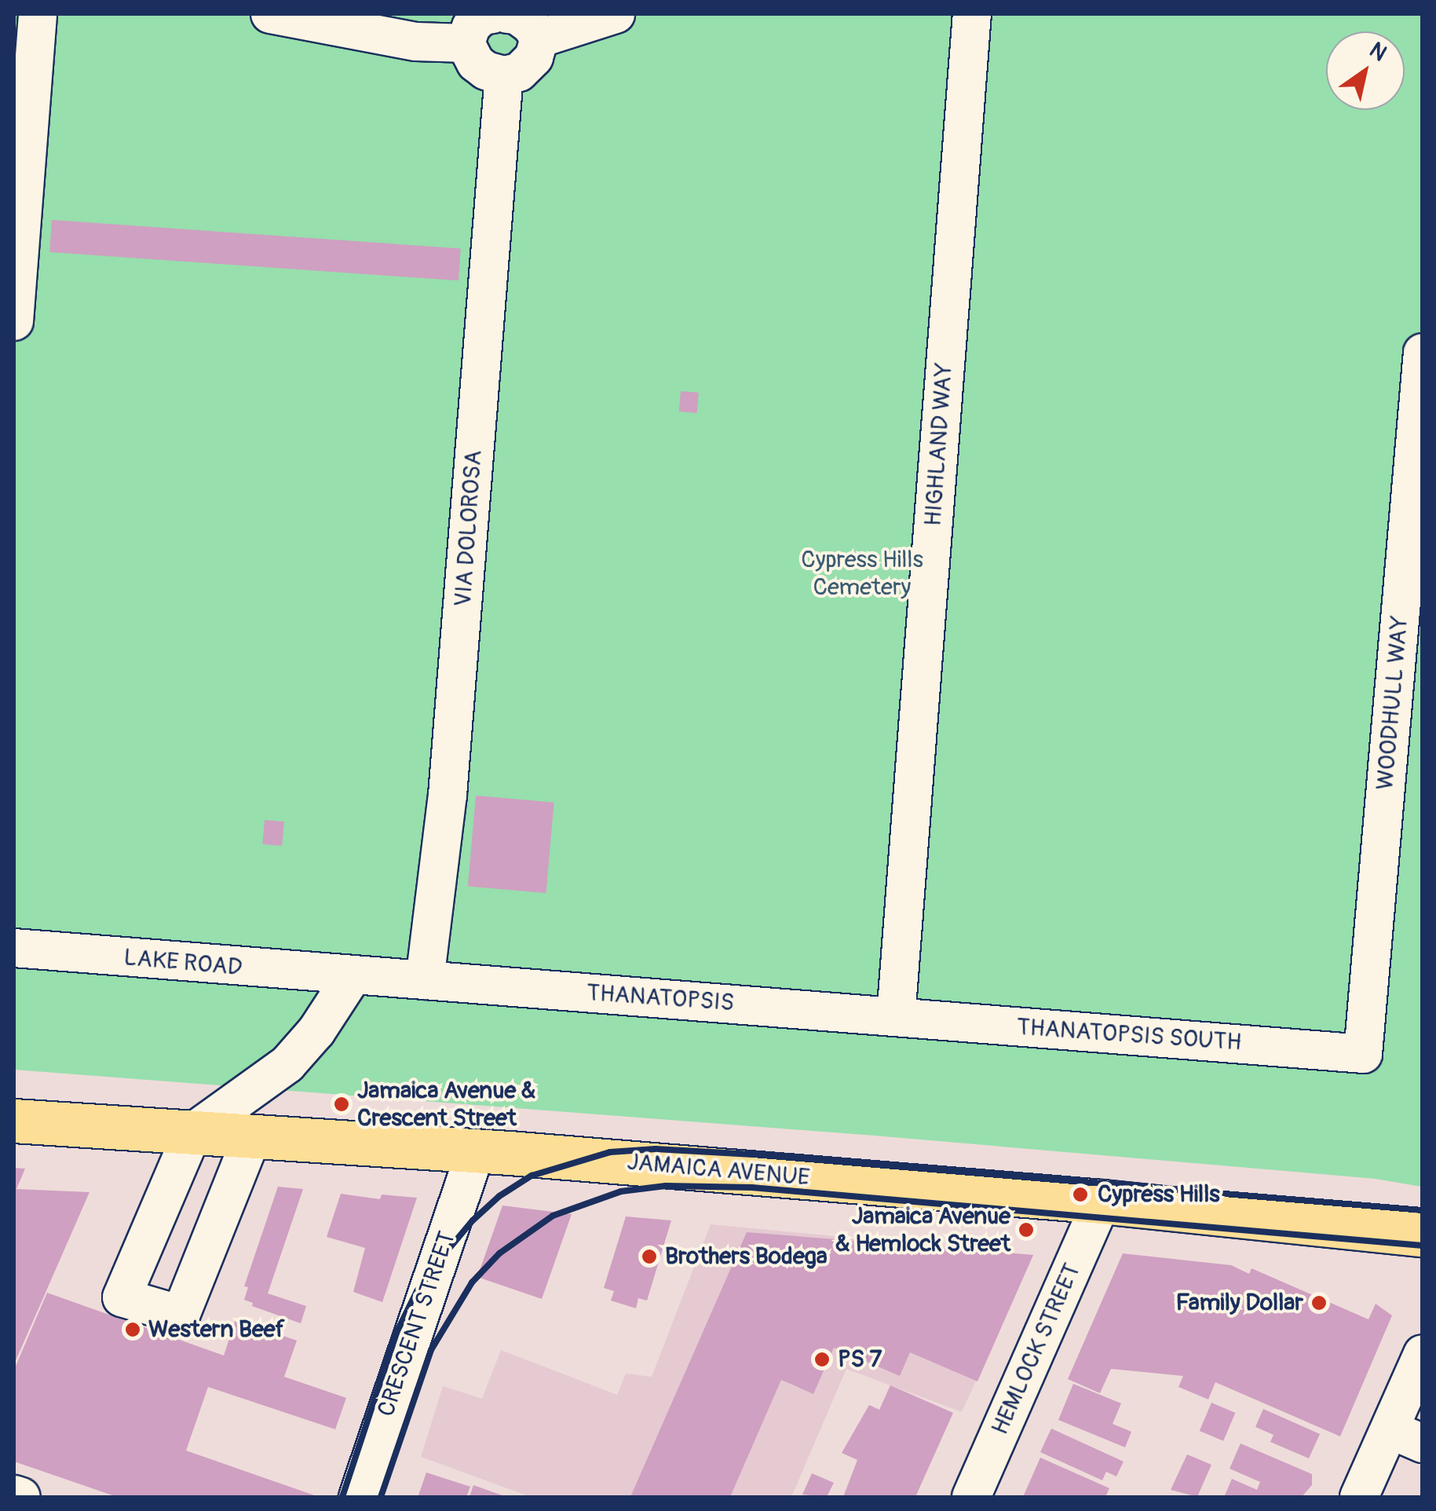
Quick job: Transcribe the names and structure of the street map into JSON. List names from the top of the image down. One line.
{"streets":{"main road":["JAMAICA AVENUE"],"street":["HIGHLAND WAY","VIA DOLOROSA","WOODHULL WAY","LAKE ROAD","THANATOPSIS","THANATOPSIS SOUTH","CRESCENT STREET","HEMLOCK STREET"]},"crossings":[["HIGHLAND WAY","THANATOPSIS"],["HIGHLAND WAY","THANATOPSIS SOUTH"],["VIA DOLOROSA","LAKE ROAD"],["VIA DOLOROSA","THANATOPSIS"],["WOODHULL WAY","THANATOPSIS SOUTH"],["LAKE ROAD","THANATOPSIS"],["THANATOPSIS","THANATOPSIS SOUTH"],["JAMAICA AVENUE","CRESCENT STREET"],["JAMAICA AVENUE","HEMLOCK STREET"]],"parks":["Cypress Hills Cemetery"],"places":["Jamaica Avenue & Crescent Street","Cypress Hills","Jamaica Avenue & Hemlock Street","Brothers Bodega","Family Dollar","Western Beef","PS 7"],"north":"top right"}
